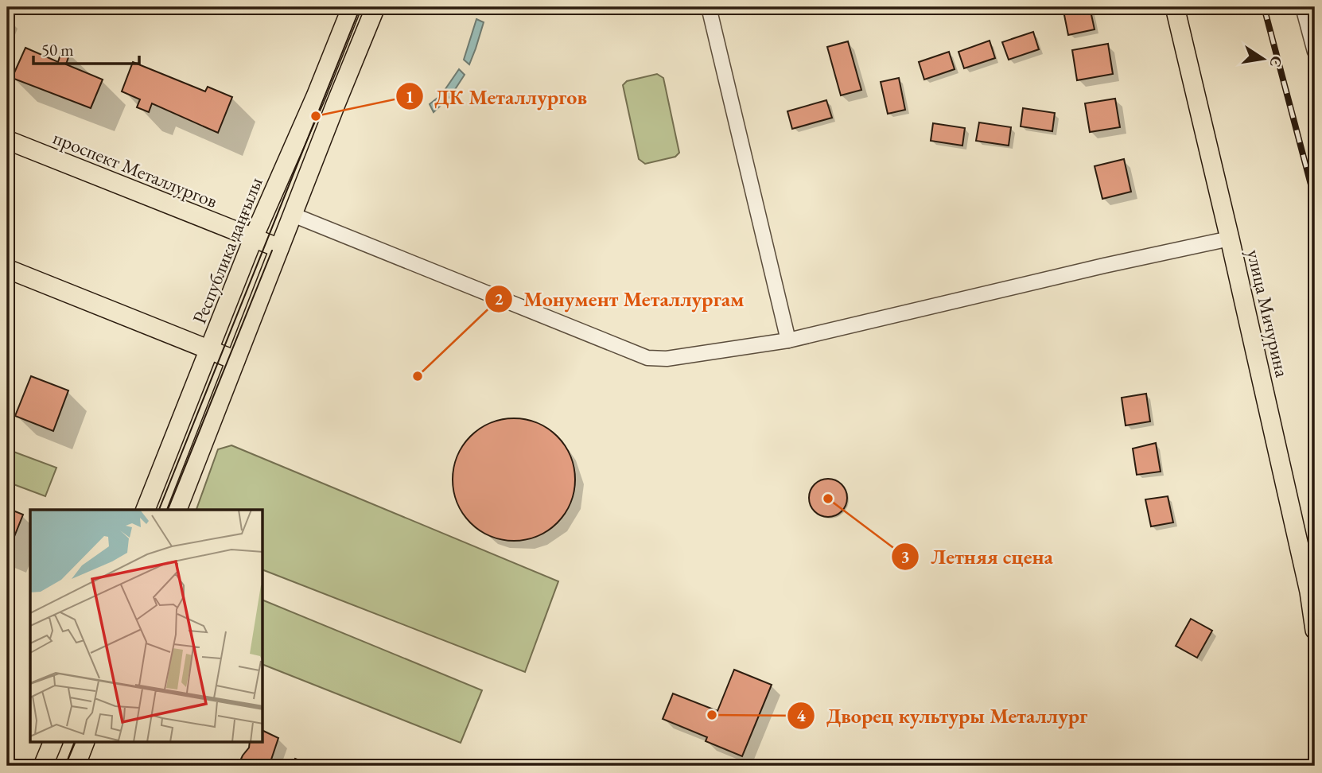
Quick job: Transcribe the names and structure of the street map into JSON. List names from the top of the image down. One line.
{"streets":{"main road":["проспект Металлургов","Республика даңғылы","улица Мичурина"]},"crossings":[["проспект Металлургов","Республика даңғылы"]],"places":["ДК Металлургов","Монумент Металлургам","Летняя сцена","Дворец культуры Металлург"],"scale_bar":"50 m","north":"right"}
